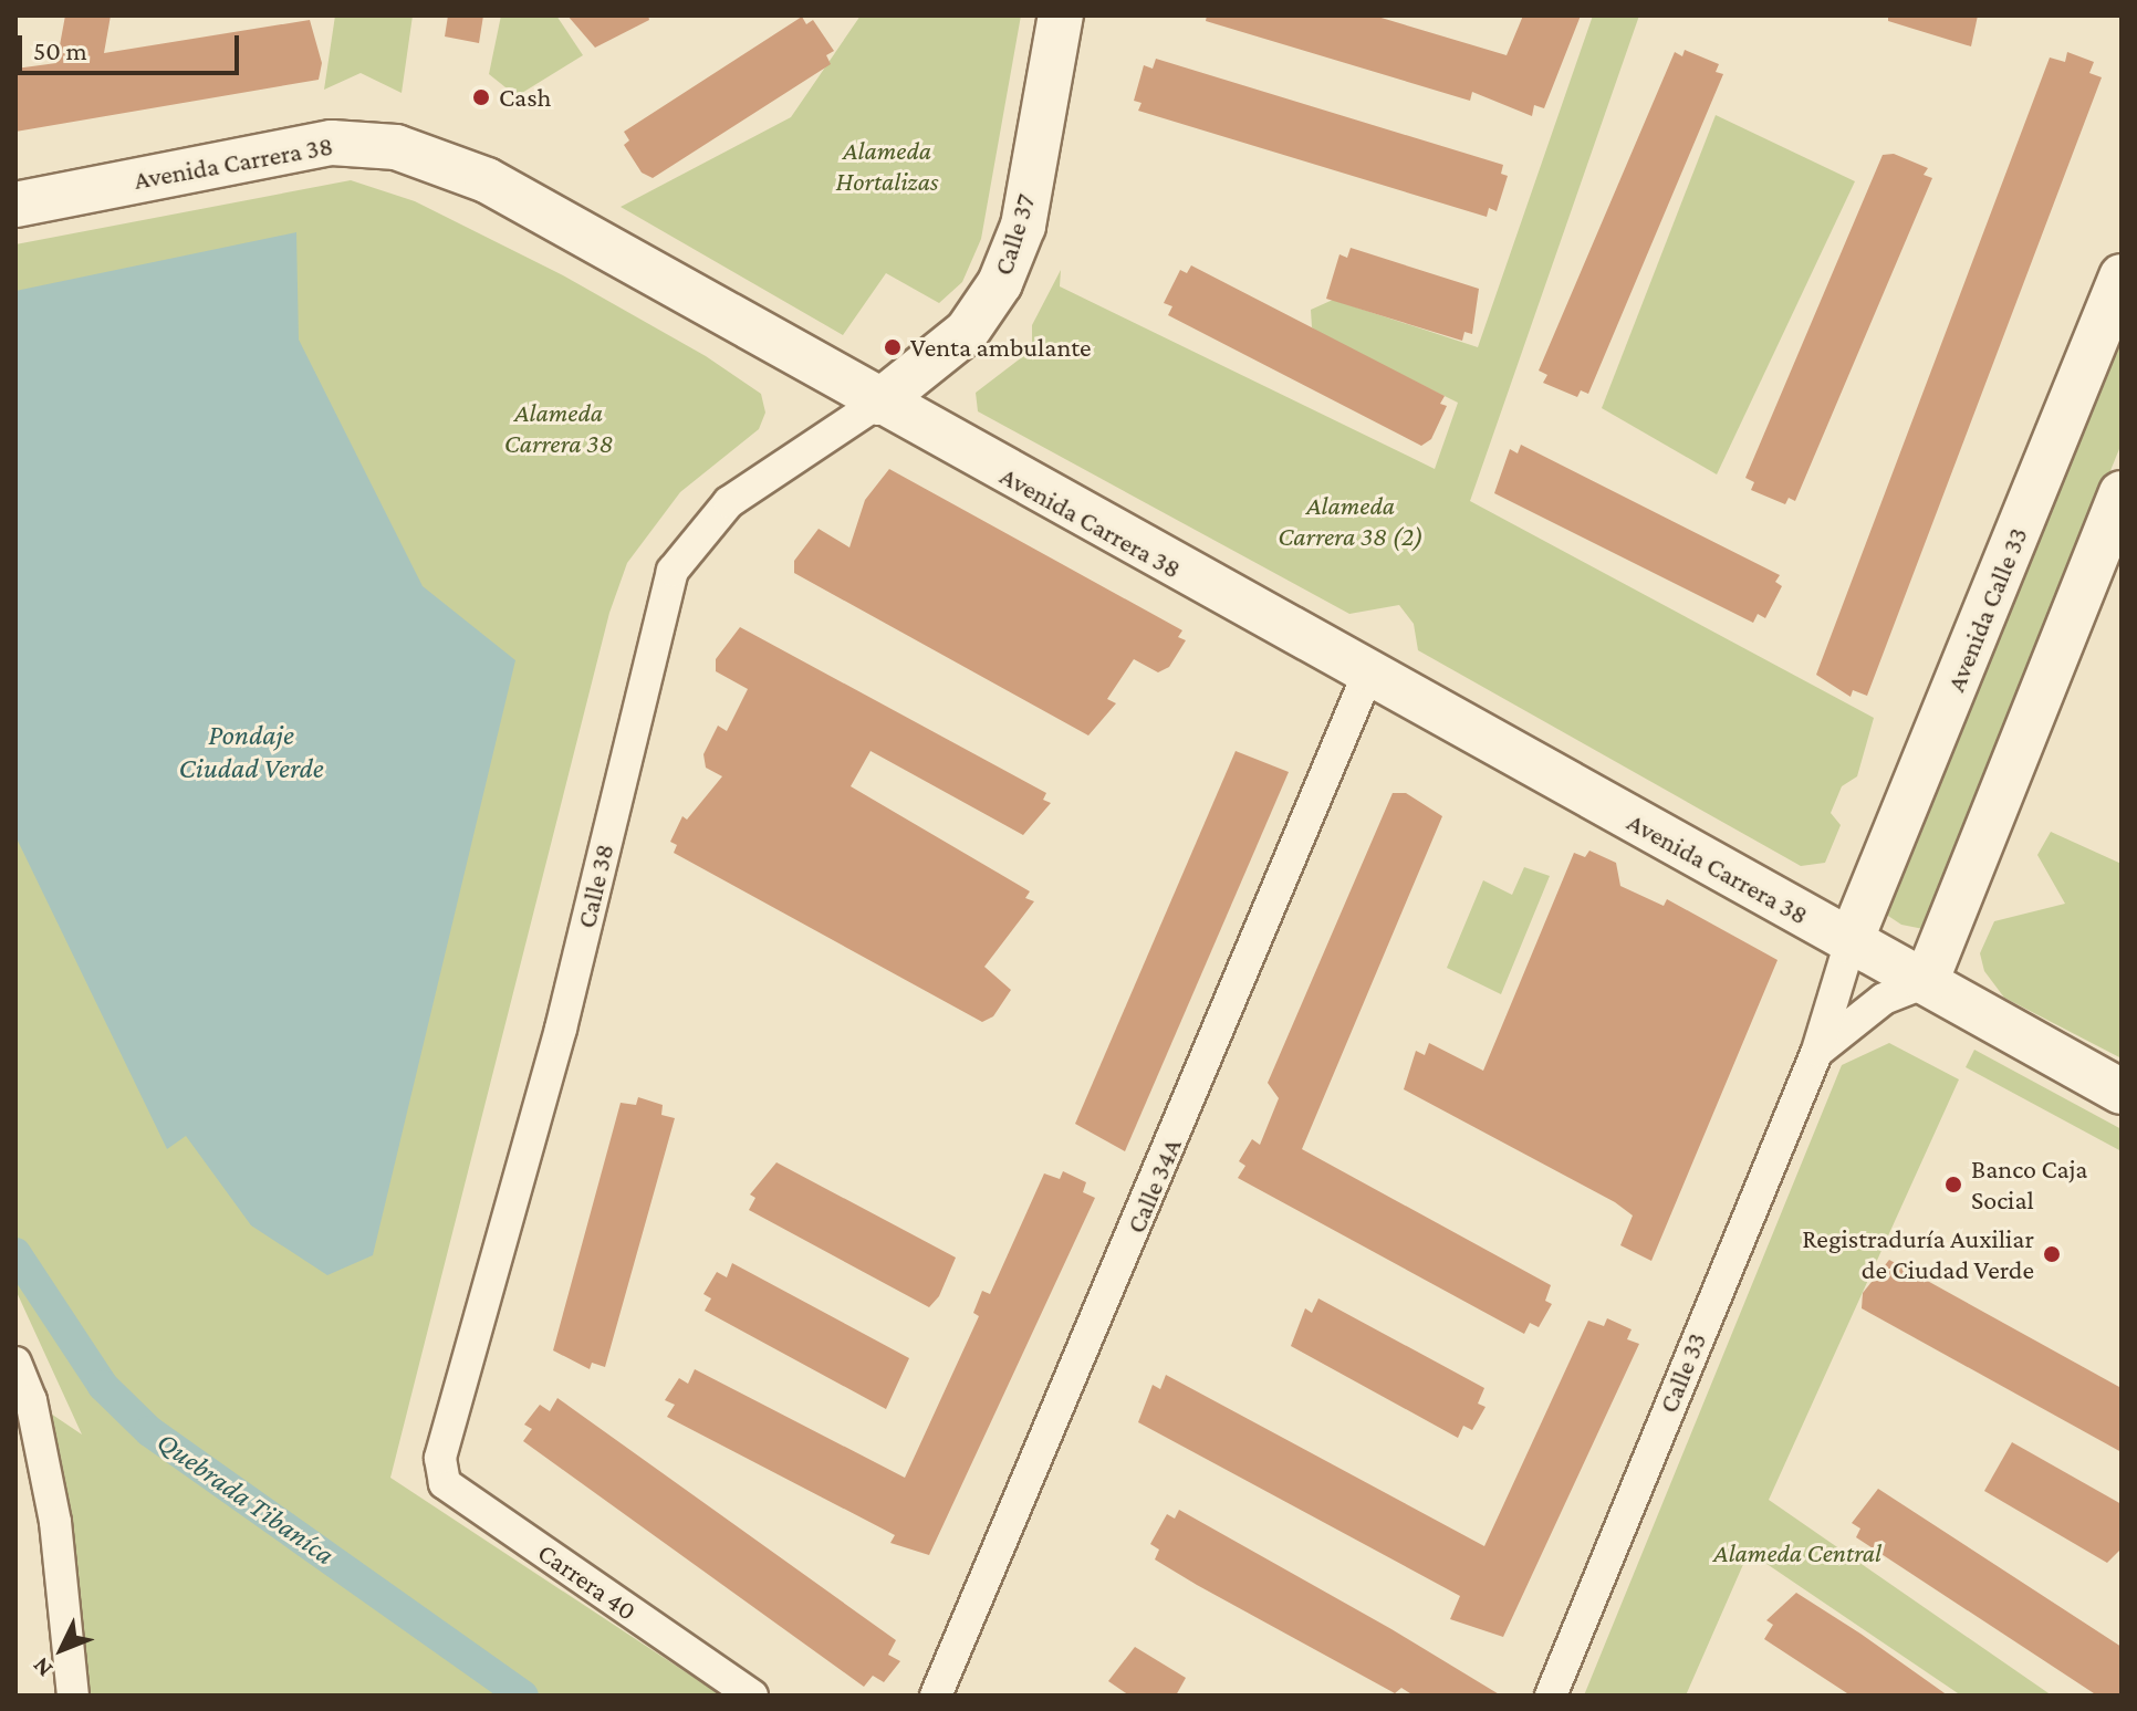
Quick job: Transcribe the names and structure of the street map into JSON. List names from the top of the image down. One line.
{"streets":{"main road":["Avenida Carrera 38","Calle 37","Avenida Calle 33"],"street":["Calle 38","Calle 34A","Calle 33","Carrera 40"]},"crossings":[["Avenida Carrera 38","Calle 37"],["Avenida Carrera 38","Avenida Calle 33"],["Avenida Carrera 38","Calle 38"],["Avenida Carrera 38","Calle 34A"],["Avenida Carrera 38","Calle 33"],["Calle 37","Calle 38"],["Avenida Calle 33","Calle 33"],["Calle 38","Carrera 40"]],"water":["Pondaje Ciudad Verde","Quebrada Tibaníca"],"parks":["Alameda Hortalizas","Alameda Carrera 38","Alameda Carrera 38 (2)","Alameda Central"],"places":["Cash","Venta ambulante","Banco Caja Social","Registraduría Auxiliar de Ciudad Verde"],"scale_bar":"50 m","north":"bottom left"}
